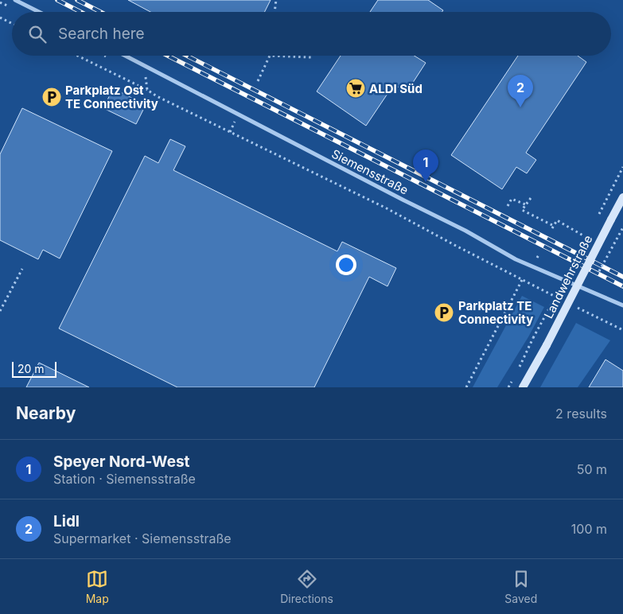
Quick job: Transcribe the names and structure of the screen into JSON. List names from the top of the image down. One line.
{"streets":{"main road":["Landwehrstraße"],"street":["Siemensstraße"]},"places":{"supermarket":["ALDI Süd"],"parking":["Parkplatz Ost TE Connectivity","Parkplatz TE Connectivity"]},"scale_bar":"20 m","page":{"search":"Search here","pins":["2","1"],"scale":"20 m","heading":["Nearby","2 results"],"list":[{"mark":"1","name":"Speyer Nord-West","note":"Station · Siemensstraße","value":"50 m"},{"mark":"2","name":"Lidl","note":"Supermarket · Siemensstraße","value":"100 m"}],"nav":["Map","Directions","Saved"]}}
